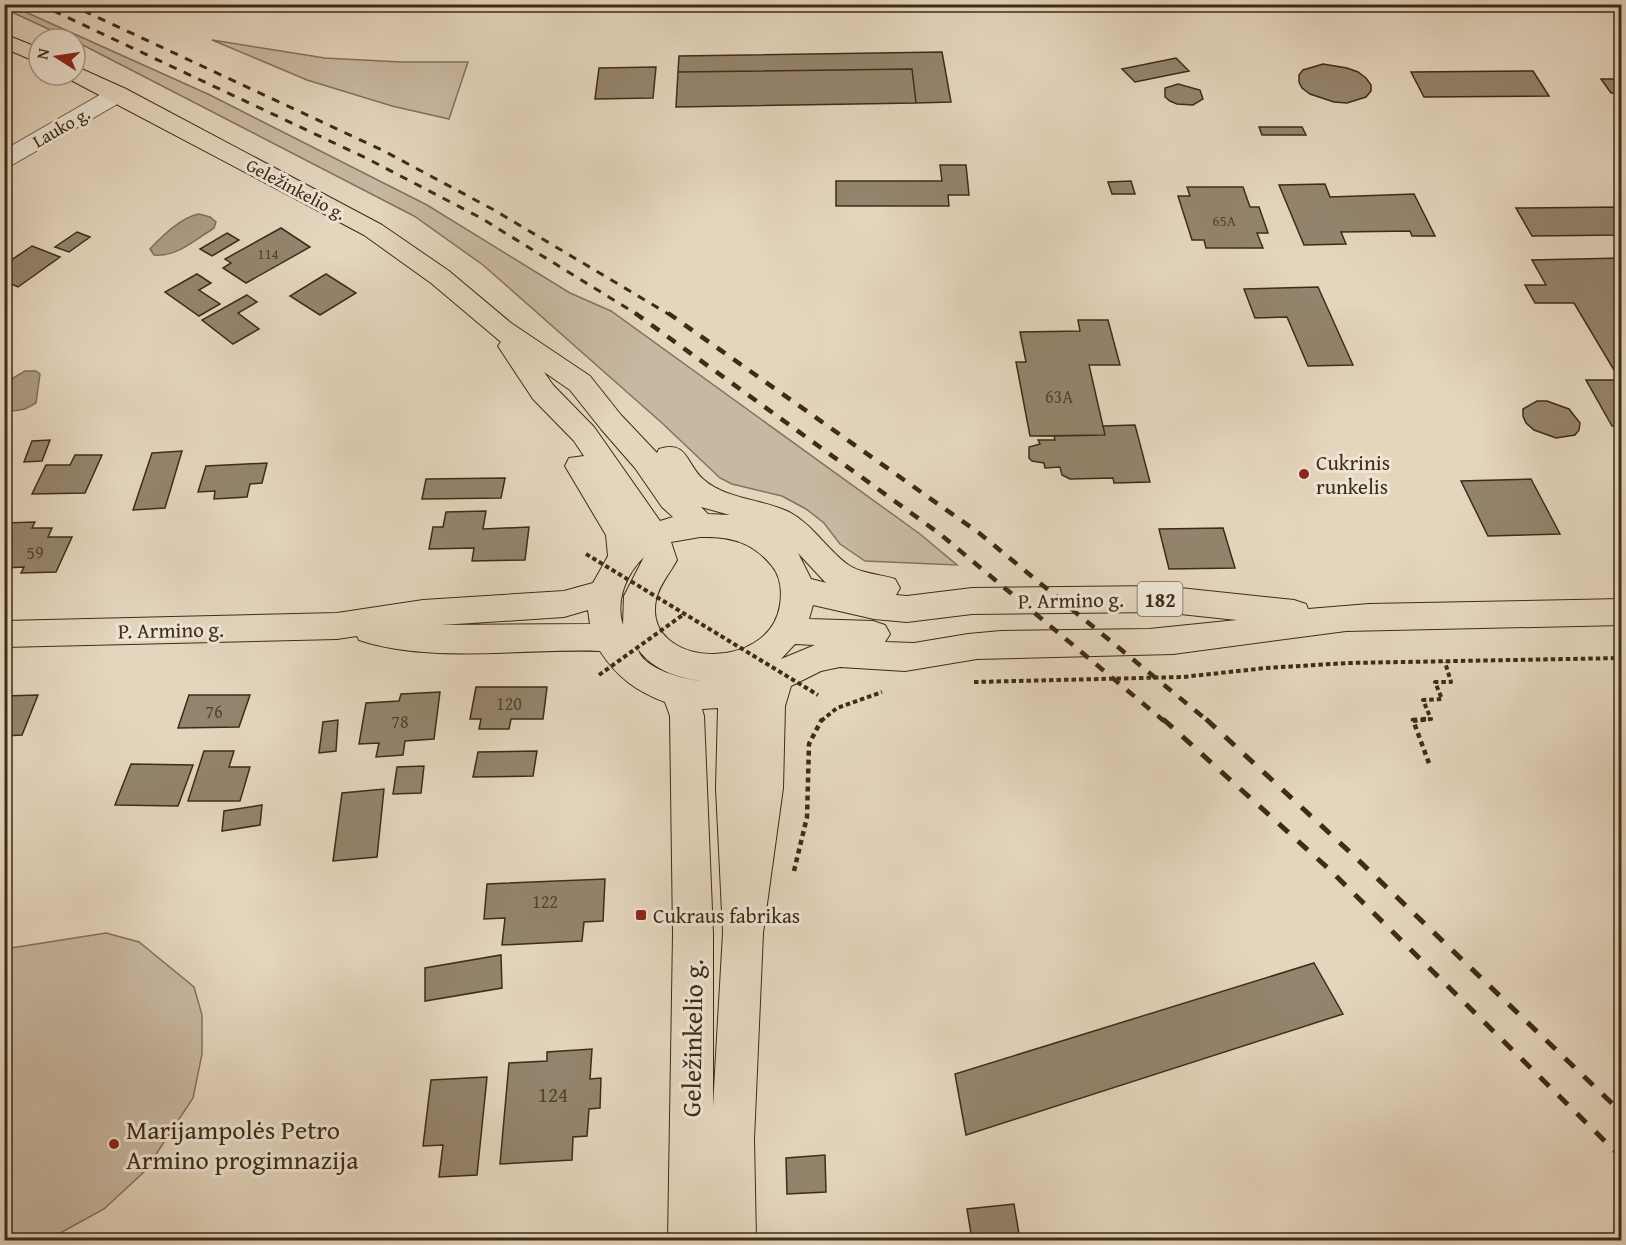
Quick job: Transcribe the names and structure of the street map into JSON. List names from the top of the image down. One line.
{"streets":{"main road":["Geležinkelio g.","182","P. Armino g."],"street":["Lauko g."]},"crossings":[["Lauko g.","Geležinkelio g."],["Geležinkelio g.","P. Armino g."]],"places":{"other":["Cukrinis runkelis","Marijampolės Petro Armino progimnazija"],"transit":["Cukraus fabrikas"]},"house_numbers":["65A","114","63A","59","120","76","78","122","124"],"north":"left"}
